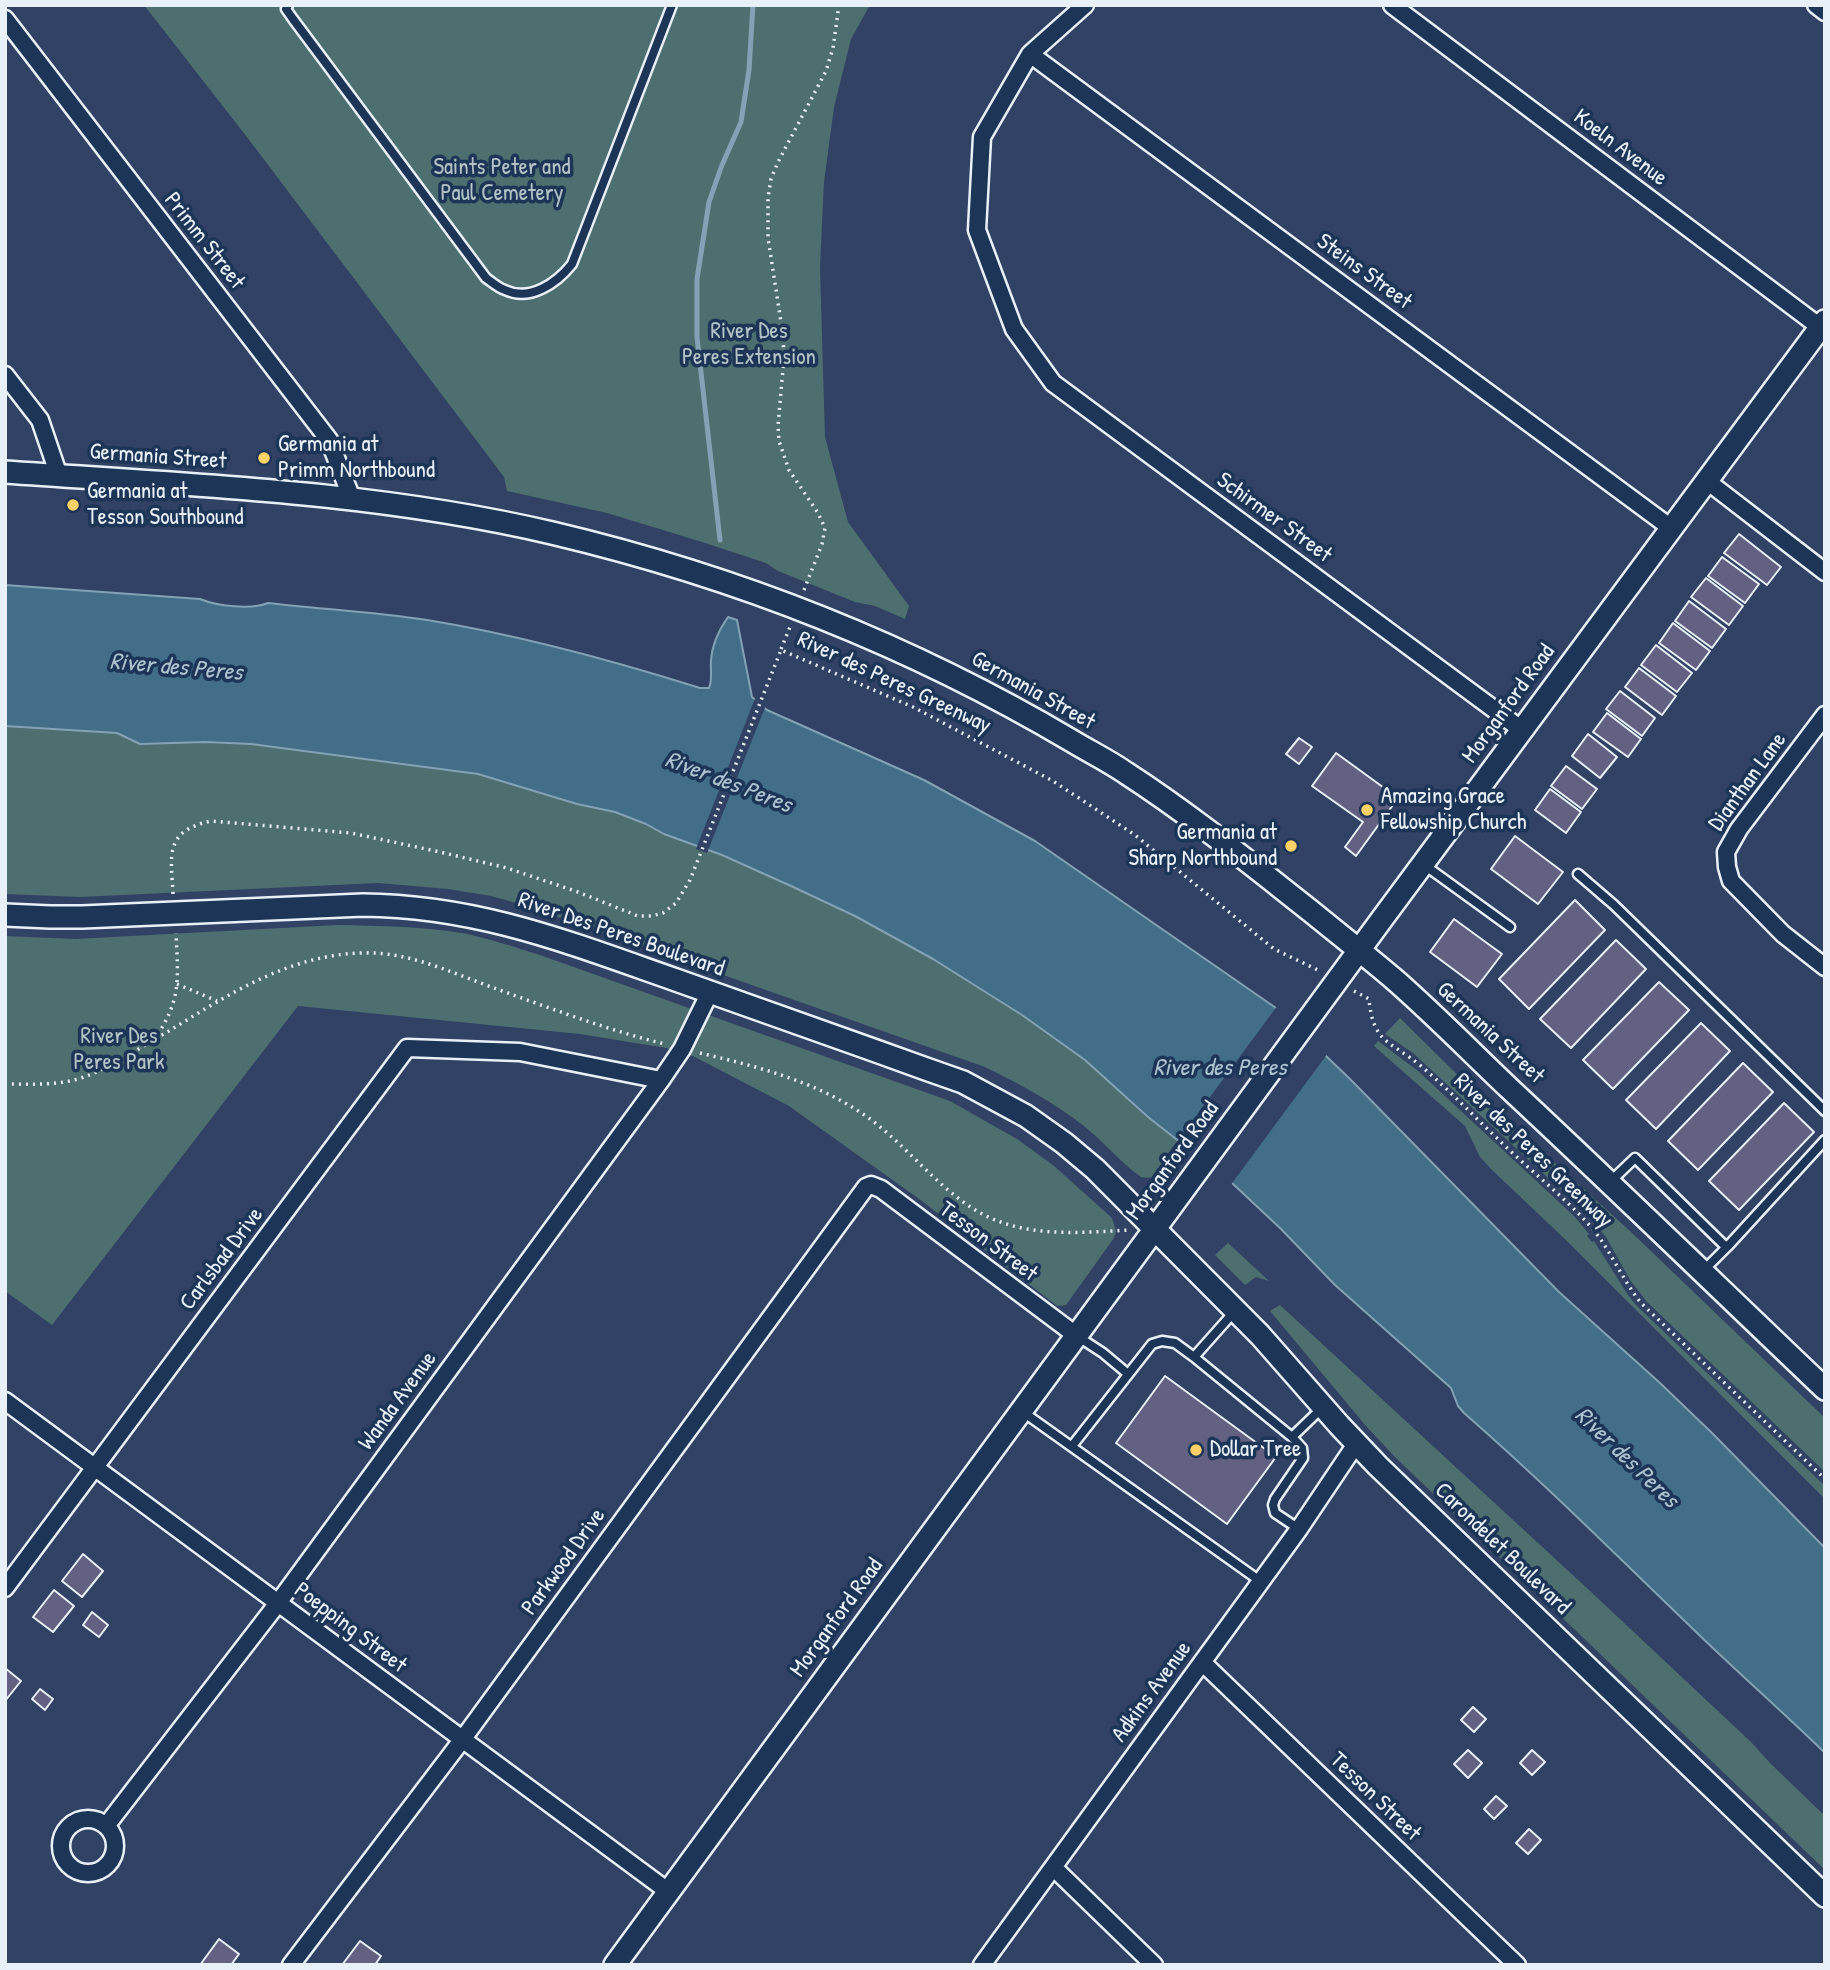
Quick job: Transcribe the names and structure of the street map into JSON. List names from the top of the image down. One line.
{"streets":{"main road":["Germania Street","Morganford Road","River Des Peres Boulevard","Carondelet Boulevard"],"street":["Koeln Avenue","Primm Street","Steins Street","Schirmer Street","Dianthan Lane","Tesson Street","Carlsbad Drive","Wanda Avenue","Parkwood Drive","Poepping Street","Adkins Avenue"],"path":["River des Peres Greenway"]},"crossings":[["Koeln Avenue","Morganford Road"],["Primm Street","Germania Street"],["Steins Street","Schirmer Street"],["Steins Street","Morganford Road"],["Germania Street","Morganford Road"],["Schirmer Street","Morganford Road"],["Morganford Road","River Des Peres Boulevard"],["Morganford Road","Tesson Street"],["Morganford Road","Carondelet Boulevard"],["Morganford Road","Poepping Street"],["River Des Peres Boulevard","Wanda Avenue"],["River Des Peres Boulevard","Carondelet Boulevard"],["Tesson Street","Parkwood Drive"],["Tesson Street","Adkins Avenue"],["Carlsbad Drive","Wanda Avenue"],["Carlsbad Drive","Poepping Street"],["Wanda Avenue","Poepping Street"],["Carondelet Boulevard","Adkins Avenue"],["Parkwood Drive","Poepping Street"]],"water":["River des Peres"],"parks":["Saints Peter and Paul Cemetery","River Des Peres Extension","River Des Peres Park"],"places":["Germania at Primm Northbound","Germania at Tesson Southbound","Amazing Grace Fellowship Church","Germania at Sharp Northbound","Dollar Tree"]}
